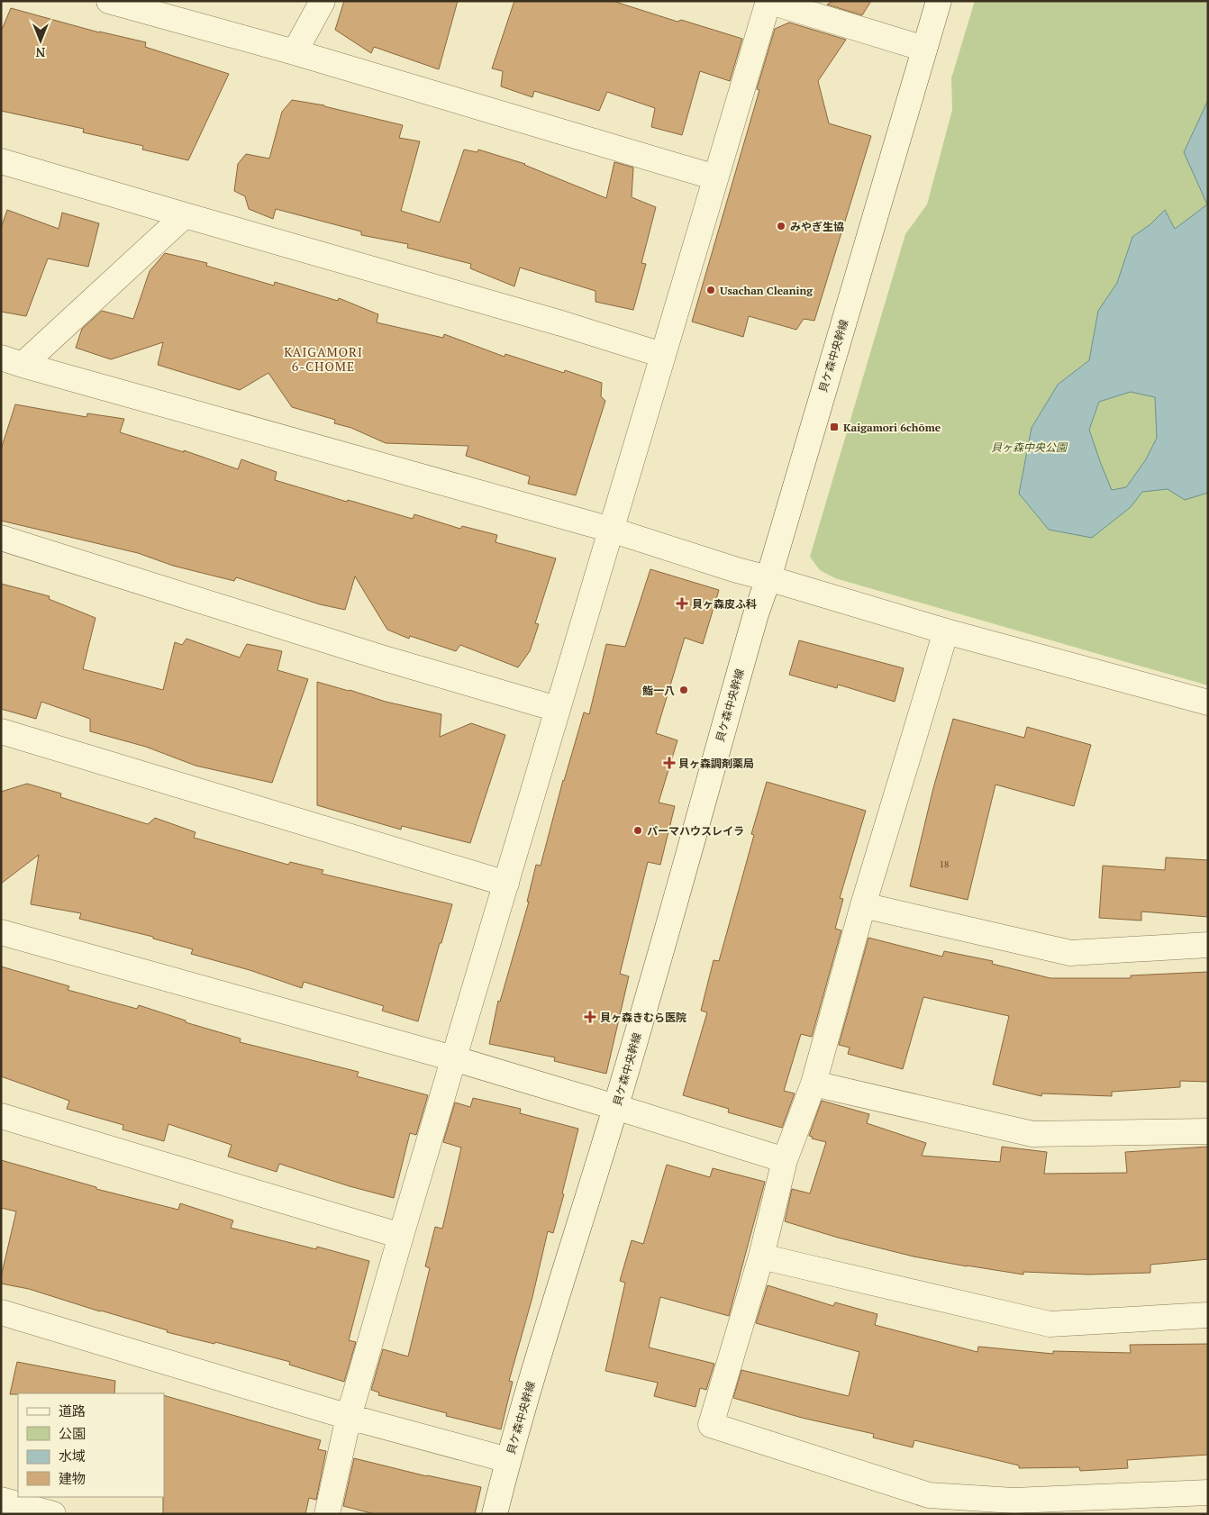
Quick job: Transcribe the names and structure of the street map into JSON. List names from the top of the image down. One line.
{"streets":{"street":["貝ケ森中央幹線"]},"districts":["KAIGAMORI 6-CHOME"],"parks":["貝ヶ森中央公園"],"places":{"other":["みやぎ生協","Usachan Cleaning","鮨一八","パーマハウスレイラ"],"transit":["Kaigamori 6chōme"],"health":["貝ヶ森皮ふ科","貝ヶ森調剤薬局","貝ヶ森きむら医院"]},"house_numbers":["18"],"legend":["道路","公園","水域","建物"],"north":"bottom"}
